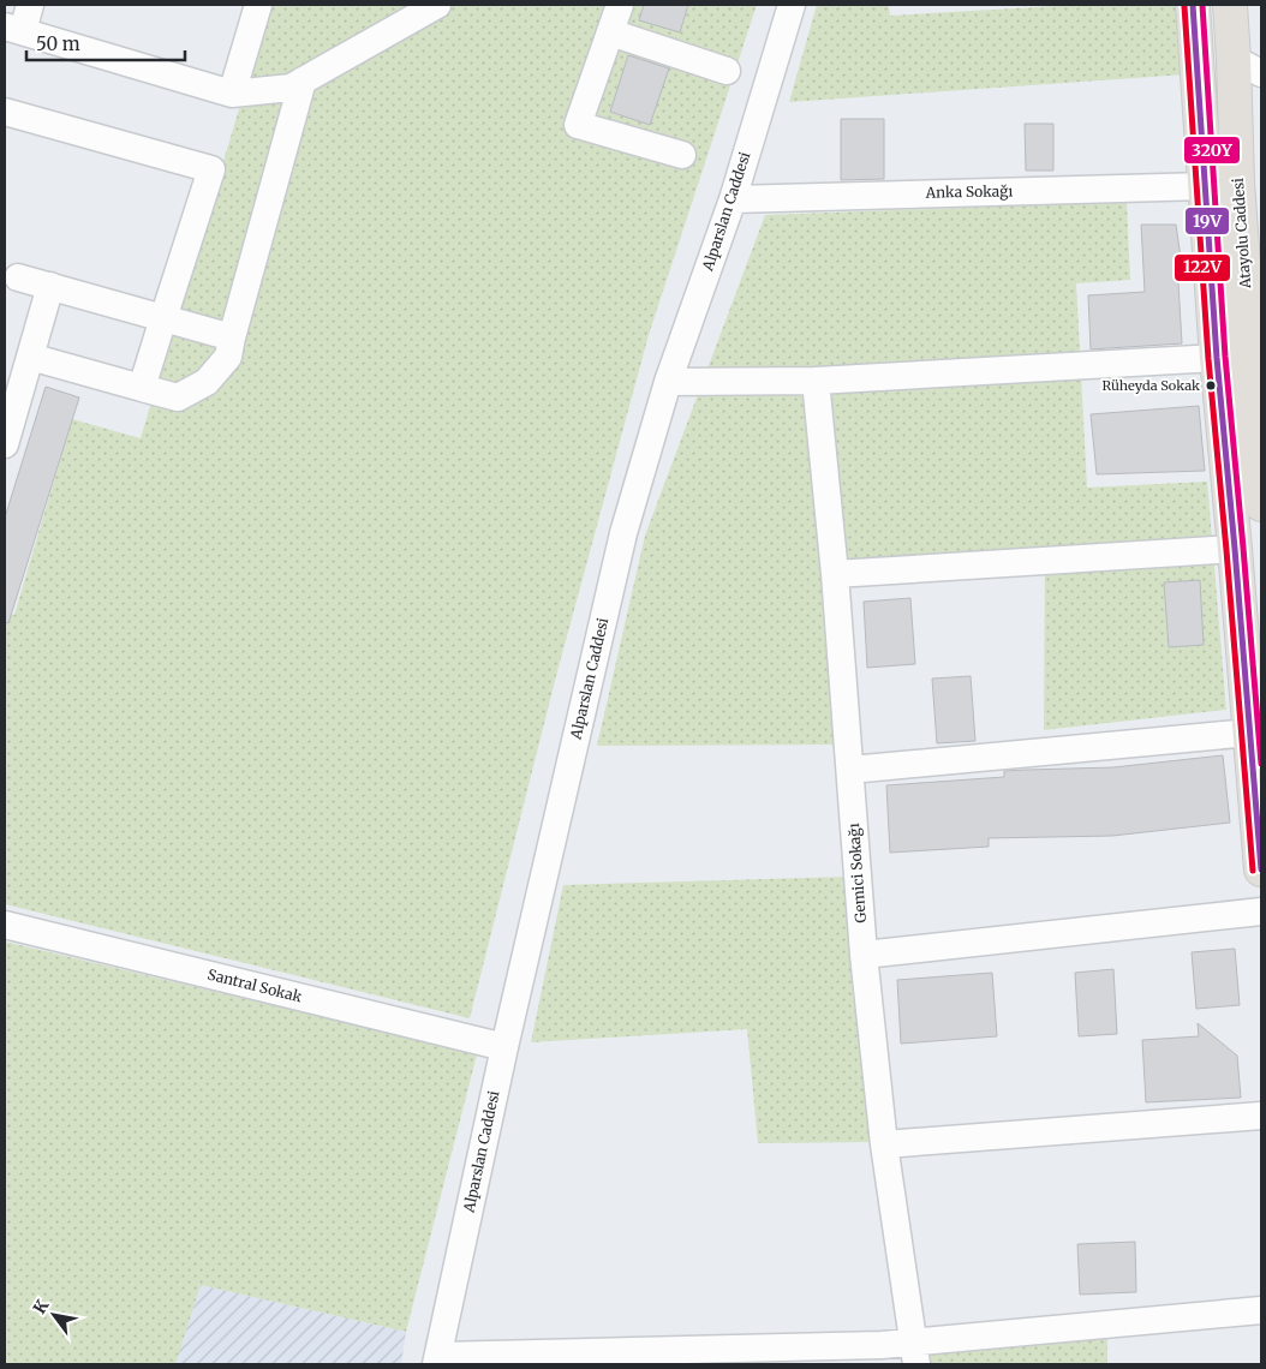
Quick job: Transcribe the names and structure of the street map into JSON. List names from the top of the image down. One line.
{"streets":{"main road":["Atayolu Caddesi"],"street":["Anka Sokağı","Alparslan Caddesi","Gemici Sokağı","Santral Sokak"]},"crossings":[["Anka Sokağı","Alparslan Caddesi"],["Alparslan Caddesi","Santral Sokak"]],"places":["Rüheyda Sokak"],"lines":["transit line 19V","transit line 320Y","transit line 122V"],"scale_bar":"50 m","north":"top left"}
